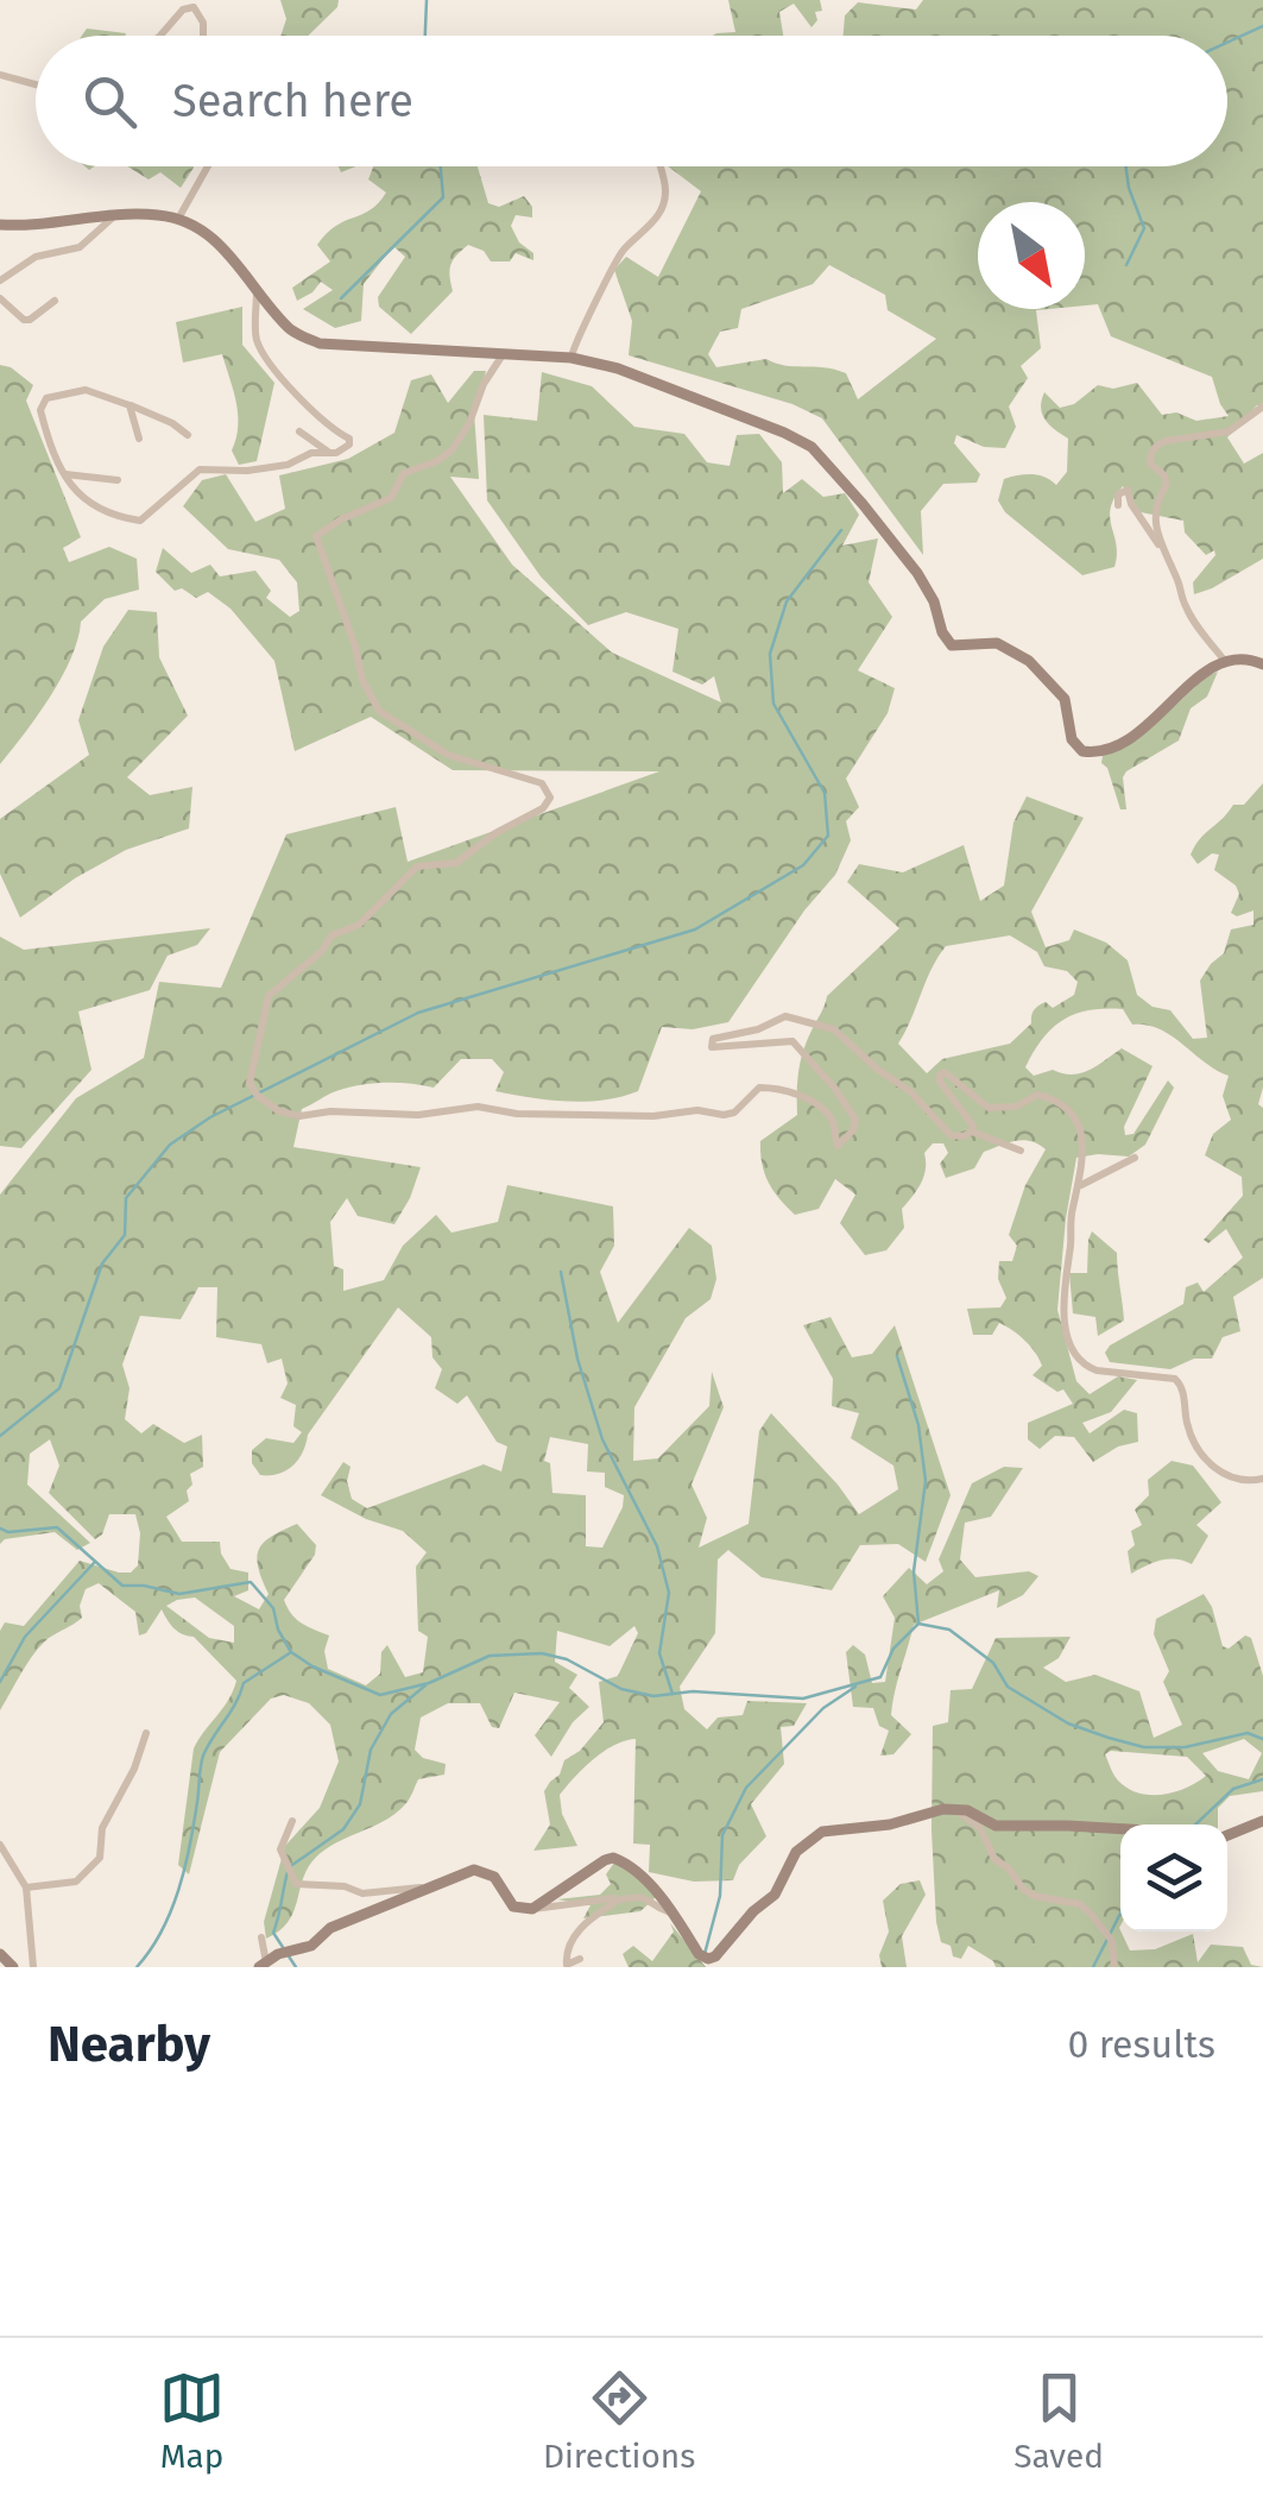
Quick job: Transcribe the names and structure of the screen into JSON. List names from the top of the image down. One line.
{"north":"bottom right","page":{"search":"Search here","heading":["Nearby","0 results"],"nav":["Map","Directions","Saved"]}}
